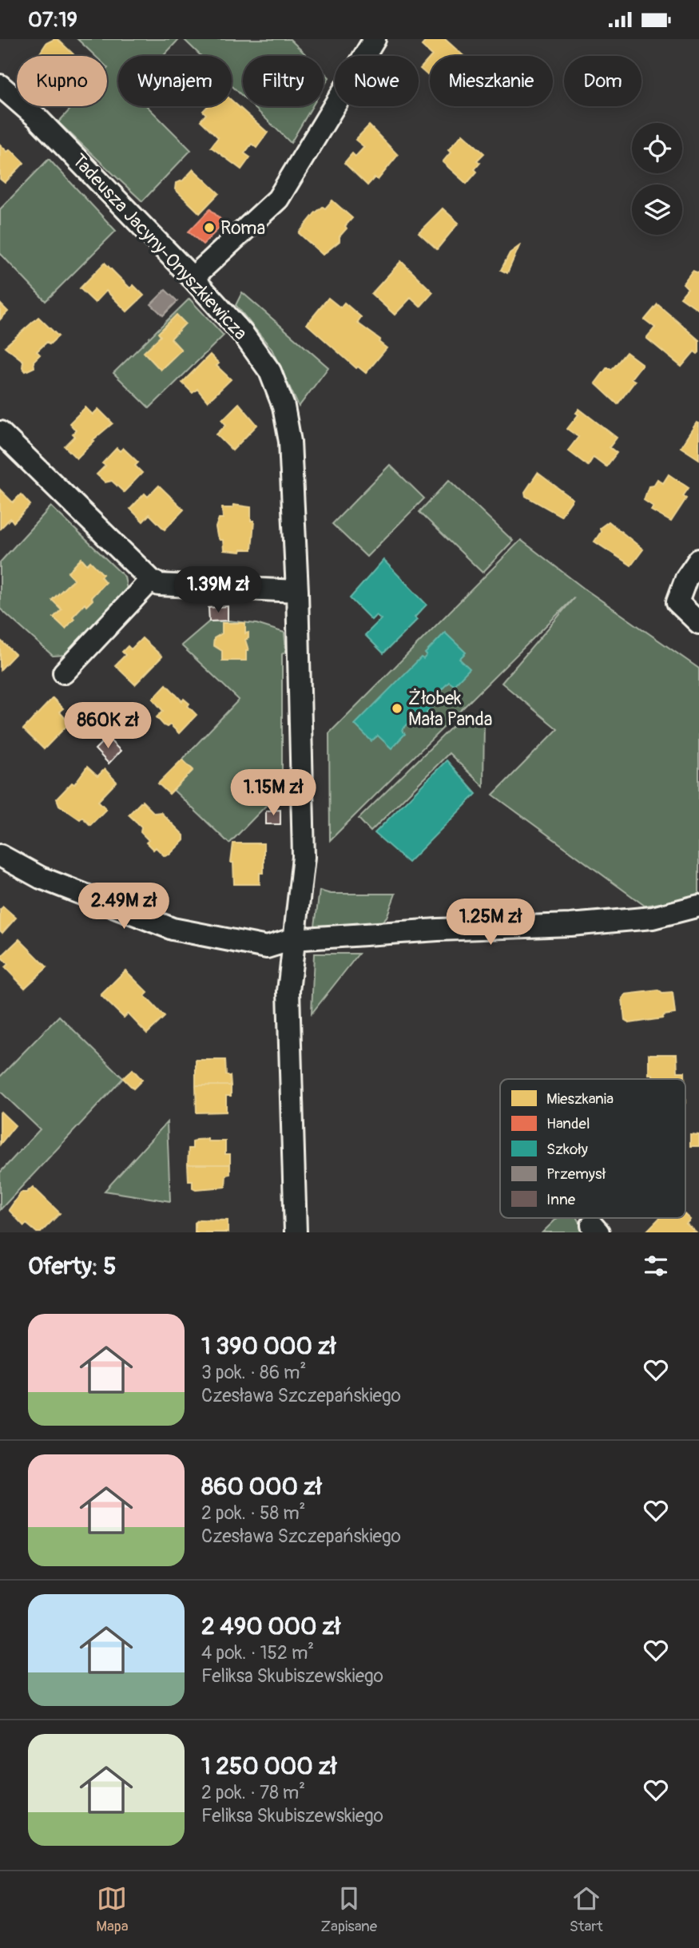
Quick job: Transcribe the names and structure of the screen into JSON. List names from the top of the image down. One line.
{"streets":{"street":["Tadeusza Jacyny-Onyszkiewicza"]},"places":["Roma","Żłobek Mała Panda"],"legend":["Mieszkania","Handel","Szkoły","Przemysł","Inne"],"page":{"status":"07:19","chip":["Kupno","Wynajem","Filtry","Nowe","Mieszkanie","Dom"],"price":["1.39M zł","860K zł","1.15M zł","2.49M zł","1.25M zł"],"heading":"Oferty: 5","list":[{"name":"1 390 000 zł","note":"3 pok. · 86 m² · Czesława Szczepańskiego"},{"name":"860 000 zł","note":"2 pok. · 58 m² · Czesława Szczepańskiego"},{"name":"2 490 000 zł","note":"4 pok. · 152 m² · Feliksa Skubiszewskiego"},{"name":"1 250 000 zł","note":"2 pok. · 78 m² · Feliksa Skubiszewskiego"}],"tabs":["Mapa","Zapisane","Start"]}}
